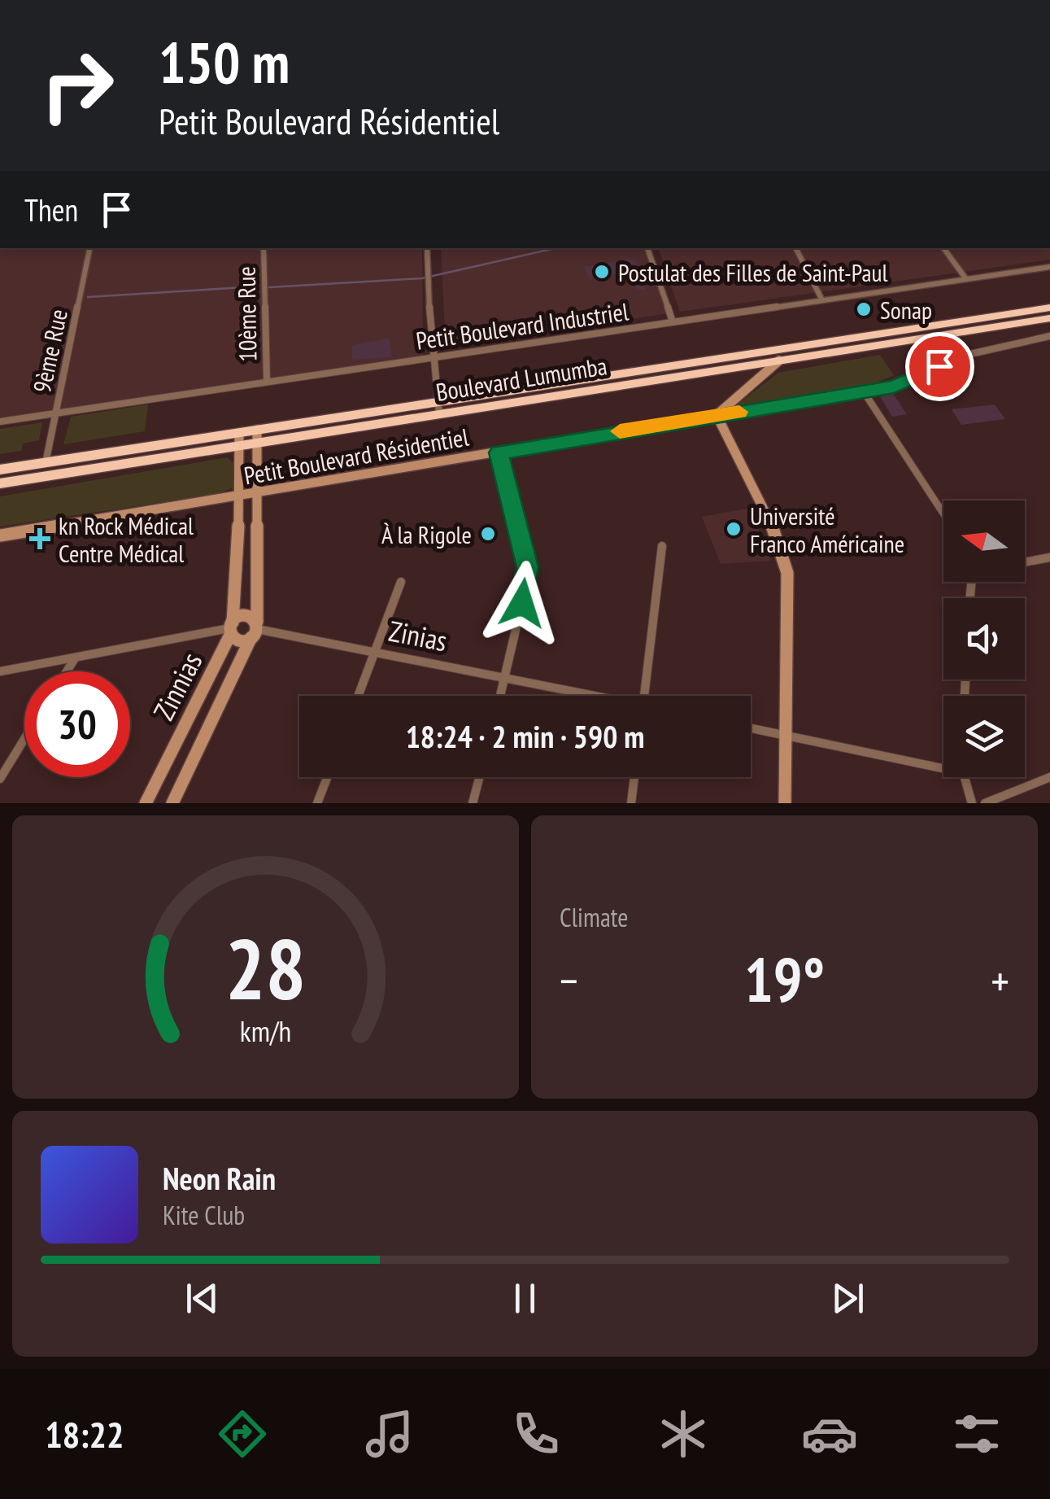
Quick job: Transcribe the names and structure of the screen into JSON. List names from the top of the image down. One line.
{"streets":{"highway":["Boulevard Lumumba"],"street":["10ème Rue","Petit Boulevard Industriel","9ème Rue","Petit Boulevard Résidentiel","Zinias","Zinnias"]},"crossings":[["10ème Rue","Petit Boulevard Industriel"],["Petit Boulevard Industriel","9ème Rue"],["9ème Rue","Boulevard Lumumba"],["Zinias","Zinnias"]],"places":{"other":["Postulat des Filles de Saint-Paul","Sonap","Université Franco Américaine","À la Rigole"],"health":["kn Rock Médical Centre Médical"]},"north":"left","page":{"turn":["150 m","Petit Boulevard Résidentiel"],"then":"Then","limit":"30","trip":"18:24 · 2 min · 590 m","tile":"Climate","heat":["−","19°","+"],"song":["Neon Rain","Kite Club"],"tabs":"18:22","gauge":["28","km/h"]}}
